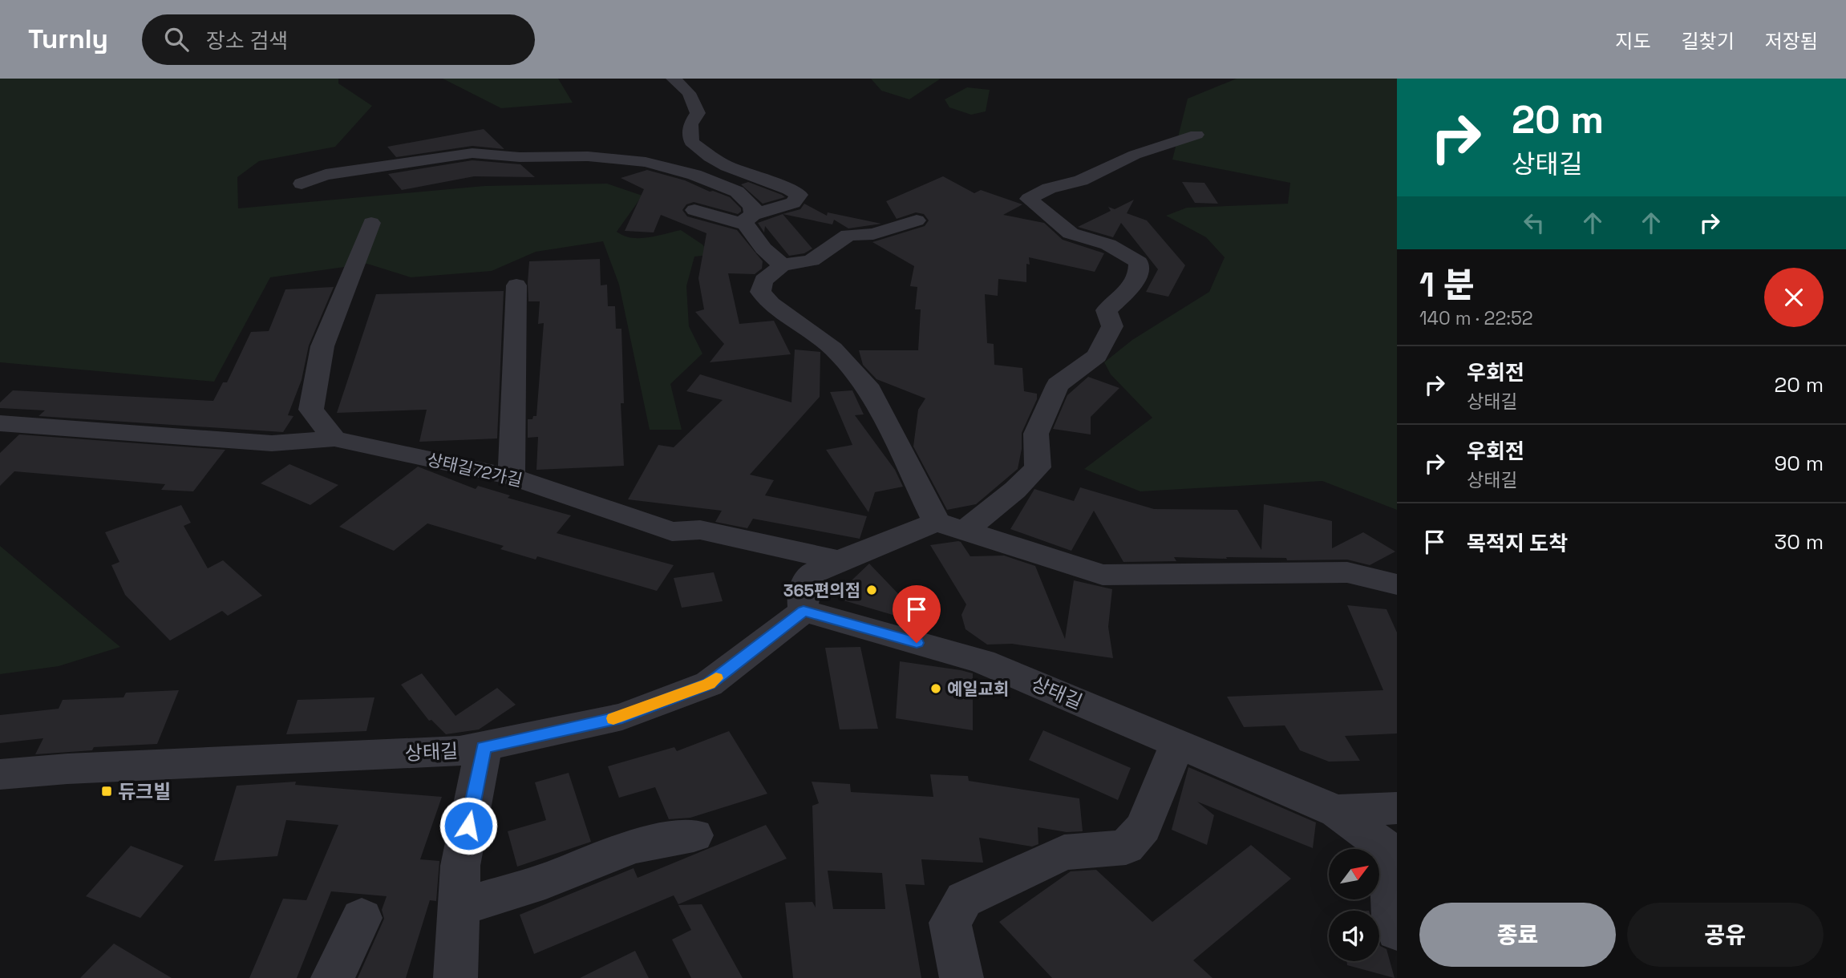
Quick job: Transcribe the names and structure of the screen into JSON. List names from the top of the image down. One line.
{"streets":{"street":["상태길72가길","상태길"]},"places":{"other":["365편의점","예일교회"],"transit":["듀크빌"]},"north":"top right","page":{"header":"Turnly","search":"장소 검색","nav":["지도","길찾기","저장됨"],"turn":["20 m","상태길"],"heading":["1 분","140 m · 22:52"],"list":[{"name":"우회전","note":"상태길","value":"20 m"},{"name":"우회전","note":"상태길","value":"90 m"},{"name":"목적지 도착","value":"30 m"}],"buttons":["종료","공유"]}}
